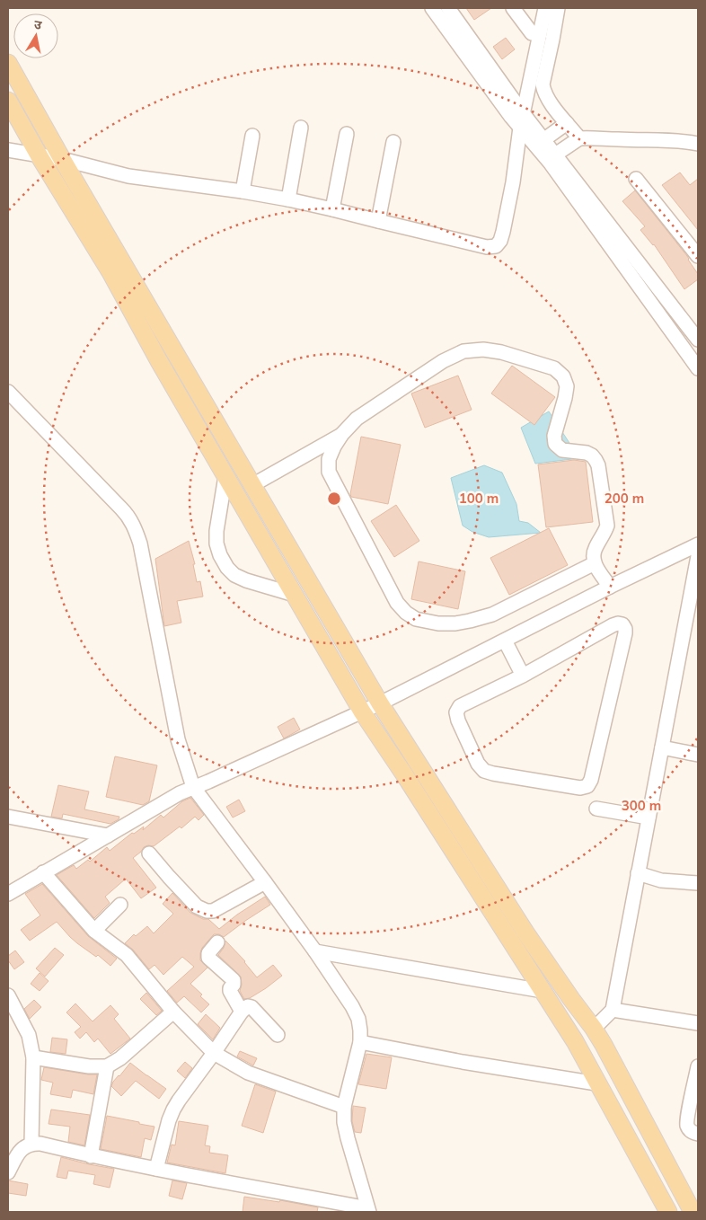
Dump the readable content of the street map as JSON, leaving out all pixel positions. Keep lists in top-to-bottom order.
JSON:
{
  "north": "top",
  "rings": ["100 m", "200 m", "300 m"]
}
